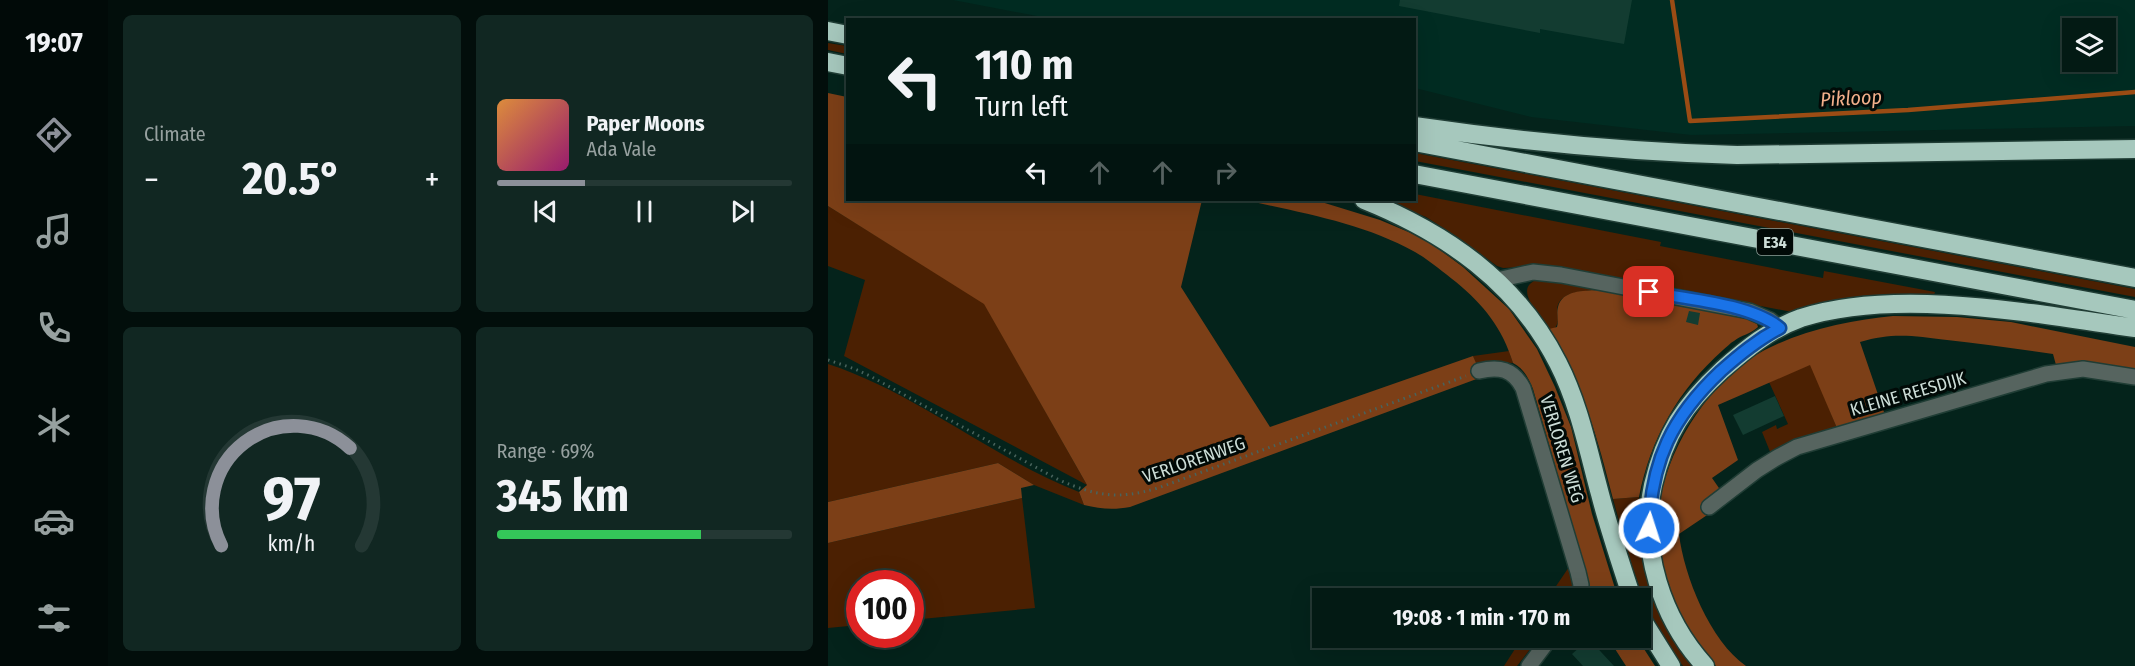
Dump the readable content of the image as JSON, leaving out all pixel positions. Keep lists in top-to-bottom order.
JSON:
{
  "streets": {
    "highway": ["E34"],
    "street": ["KLEINE REESDIJK", "VERLOREN WEG"],
    "path": ["VERLORENWEG"]
  },
  "crossings": [
    ["VERLOREN WEG", "VERLORENWEG"]
  ],
  "water": ["Pikloop"],
  "page": {
    "tabs": "19:07",
    "tile": [
      "Climate",
      ["Range · 69%", "345 km"]
    ],
    "turn": ["110 m", "Turn left"],
    "song": ["Paper Moons", "Ada Vale"],
    "heat": ["−", "20.5°", "+"],
    "limit": "100",
    "trip": "19:08 · 1 min · 170 m",
    "gauge": ["97", "km/h"]
  }
}
